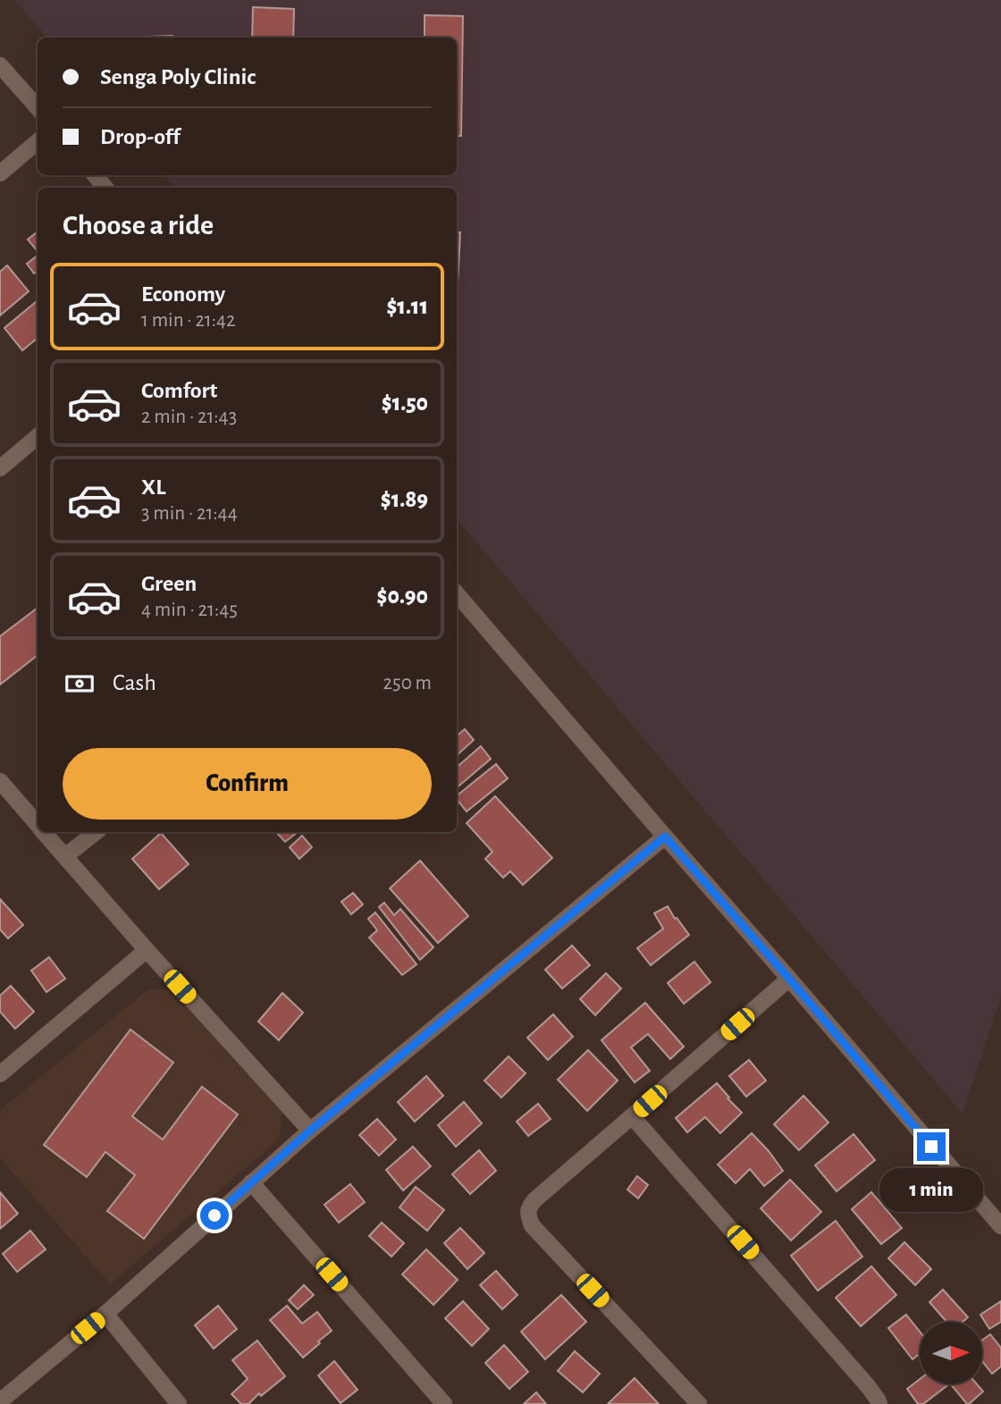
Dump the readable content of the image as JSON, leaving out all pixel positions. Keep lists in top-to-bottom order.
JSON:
{
  "north": "right",
  "page": {
    "banner": ["Senga Poly Clinic", "Drop-off"],
    "heading": "Choose a ride",
    "list": [
      {
        "name": "Economy",
        "note": "1 min · 21:42",
        "value": "$1.11"
      },
      {
        "name": "Comfort",
        "note": "2 min · 21:43",
        "value": "$1.50"
      },
      {
        "name": "XL",
        "note": "3 min · 21:44",
        "value": "$1.89"
      },
      {
        "name": "Green",
        "note": "4 min · 21:45",
        "value": "$0.90"
      }
    ],
    "pay": ["Cash", "250 m"],
    "buttons": "Confirm",
    "bubble": "1 min"
  }
}
